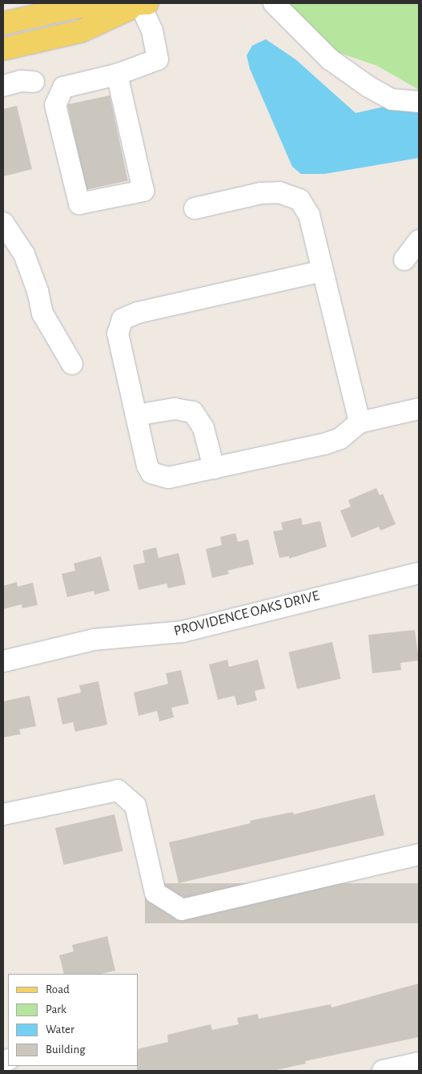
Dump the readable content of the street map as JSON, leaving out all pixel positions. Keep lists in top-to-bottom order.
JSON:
{
  "streets": {
    "street": ["PROVIDENCE OAKS DRIVE"]
  },
  "legend": [
    "Road",
    "Park",
    "Water",
    "Building"
  ]
}
